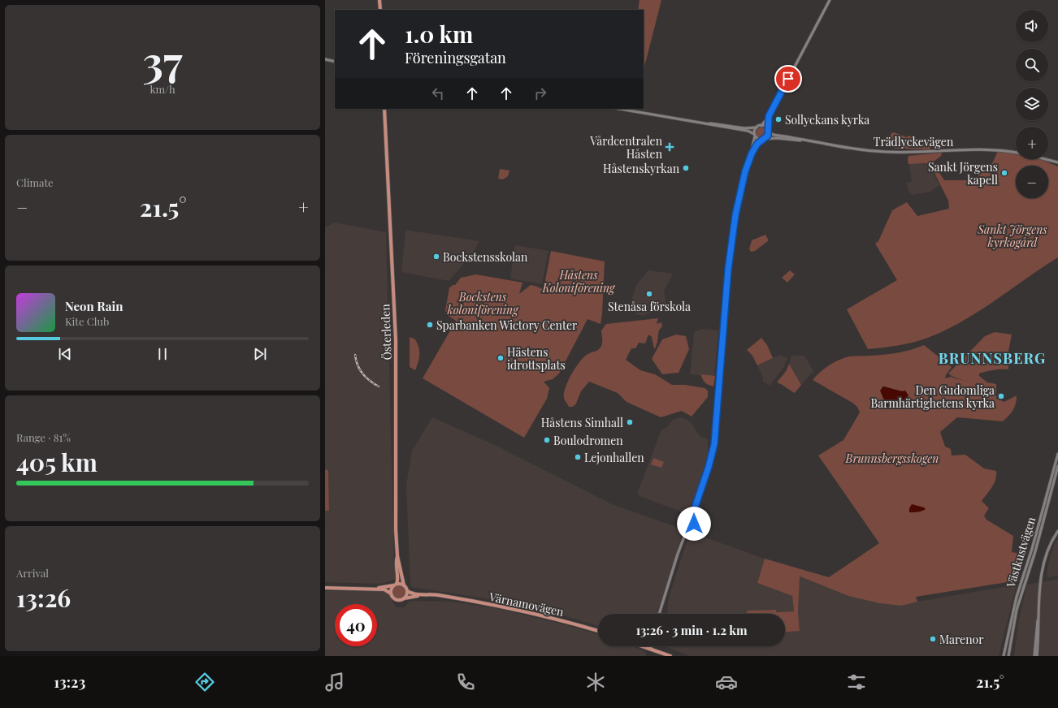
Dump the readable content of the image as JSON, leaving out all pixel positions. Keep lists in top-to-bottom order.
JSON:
{
  "streets": {
    "main road": ["Österleden", "Värnamovägen"],
    "street": ["Trädlyckevägen", "Västkustvägen"]
  },
  "crossings": [
    ["Österleden", "Värnamovägen"]
  ],
  "districts": ["BRUNNSBERG"],
  "parks": [
    "Sankt Jörgens kyrkogård",
    "Håstens Koloniförening",
    "Bockstens koloniförening",
    "Brunnsbergsskogen"
  ],
  "places": {
    "other": [
      "Sollyckans kyrka",
      "Håstenskyrkan",
      "Sankt Jörgens kapell",
      "Bockstensskolan",
      "Stenåsa förskola",
      "Sparbanken Wictory Center",
      "Hästens idrottsplats",
      "Den Gudomliga Barmhärtighetens kyrka",
      "Håstens Simhall",
      "Boulodromen",
      "Lejonhallen",
      "Marenor"
    ],
    "health": ["Vårdcentralen Håsten"]
  },
  "page": {
    "tile": [
      ["37", "km/h"],
      "Climate",
      ["Range · 81%", "405 km"],
      ["Arrival", "13:26"]
    ],
    "map_buttons": ["+", "−"],
    "turn": ["1.0 km", "Föreningsgatan"],
    "heat": ["−", "21.5°", "+"],
    "song": ["Neon Rain", "Kite Club"],
    "limit": "40",
    "trip": "13:26 · 3 min · 1.2 km",
    "tabs": ["13:23", "21.5°"]
  }
}
